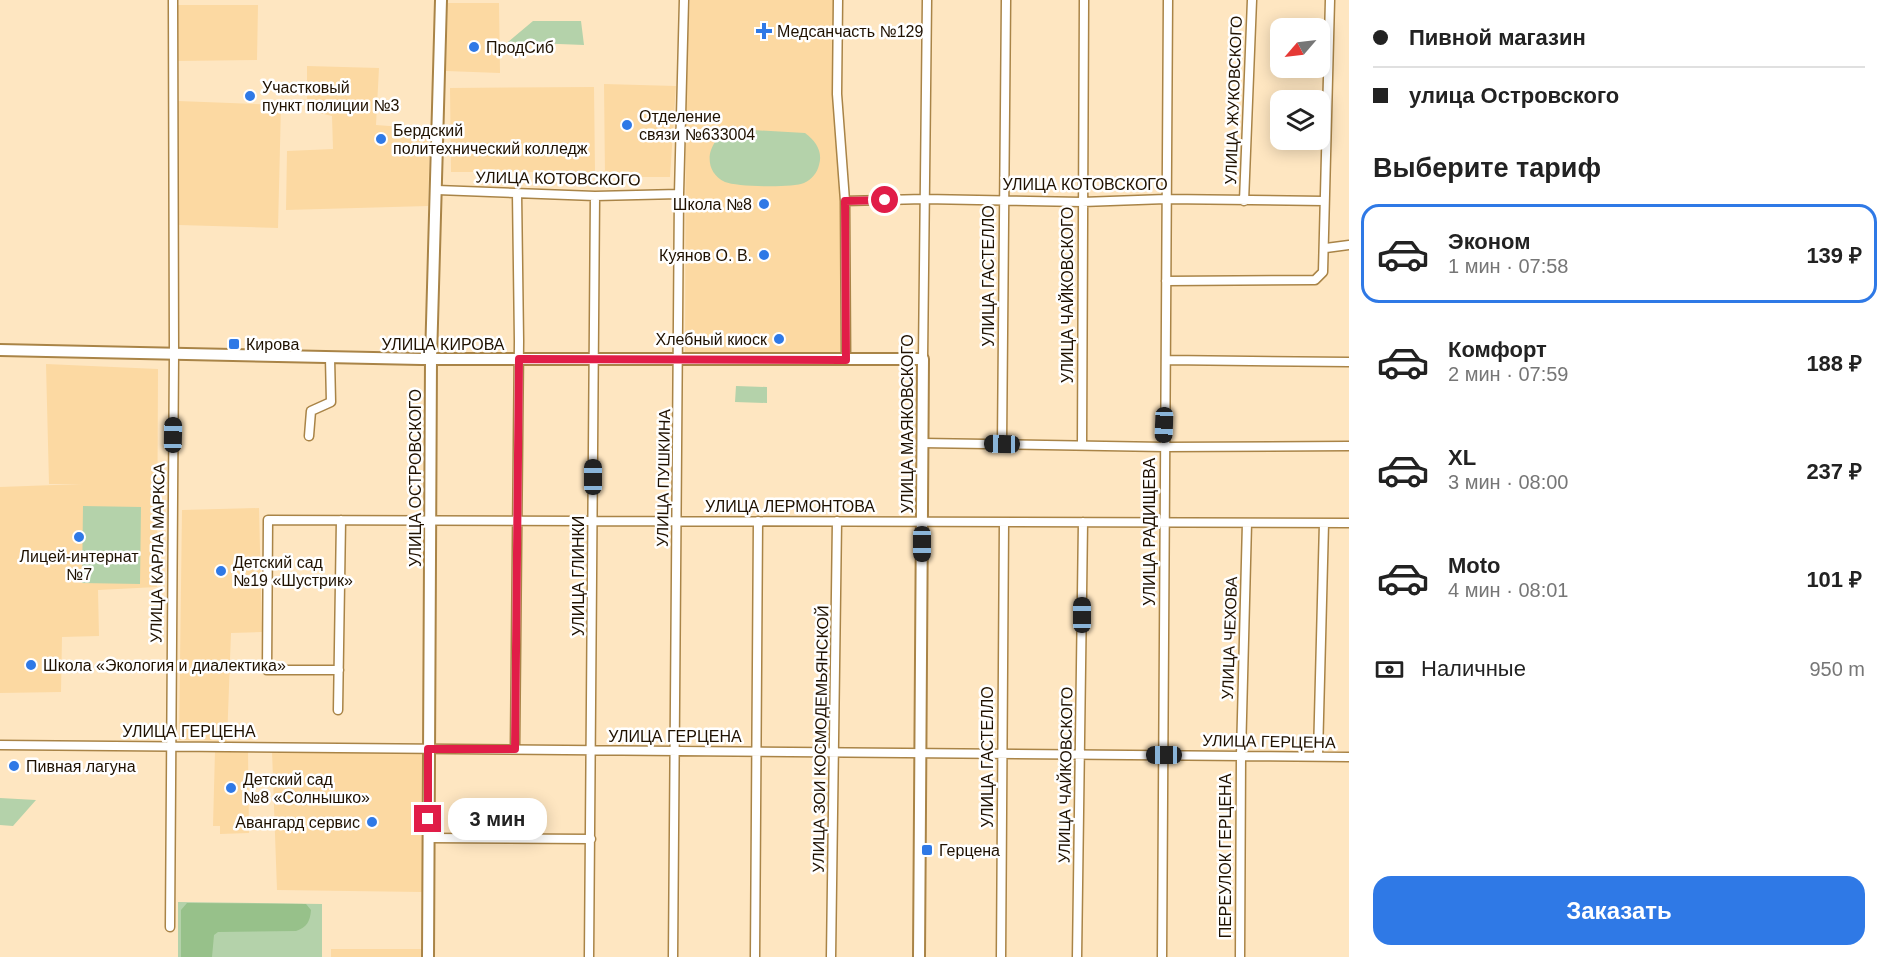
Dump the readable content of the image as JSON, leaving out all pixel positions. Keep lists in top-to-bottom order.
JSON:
{
  "streets": {
    "street": [
      "УЛИЦА ЖУКОВСКОГО",
      "УЛИЦА КОТОВСКОГО",
      "УЛИЦА ГАСТЕЛЛО",
      "УЛИЦА ЧАЙКОВСКОГО",
      "УЛИЦА КИРОВА",
      "УЛИЦА МАЯКОВСКОГО",
      "УЛИЦА ОСТРОВСКОГО",
      "УЛИЦА ПУШКИНА",
      "УЛИЦА ЛЕРМОНТОВА",
      "УЛИЦА РАДИЩЕВА",
      "УЛИЦА КАРЛА МАРКСА",
      "УЛИЦА ГЛИНКИ",
      "УЛИЦА ЧЕХОВА",
      "УЛИЦА ГЕРЦЕНА",
      "УЛИЦА ЗОИ КОСМОДЕМЬЯНСКОЙ",
      "ПЕРЕУЛОК ГЕРЦЕНА"
    ]
  },
  "crossings": [
    ["УЛИЦА ЖУКОВСКОГО", "УЛИЦА КОТОВСКОГО"],
    ["УЛИЦА КОТОВСКОГО", "УЛИЦА ГАСТЕЛЛО"],
    ["УЛИЦА КОТОВСКОГО", "УЛИЦА ЧАЙКОВСКОГО"],
    ["УЛИЦА КОТОВСКОГО", "УЛИЦА МАЯКОВСКОГО"],
    ["УЛИЦА КОТОВСКОГО", "УЛИЦА ОСТРОВСКОГО"],
    ["УЛИЦА КОТОВСКОГО", "УЛИЦА ПУШКИНА"],
    ["УЛИЦА КОТОВСКОГО", "УЛИЦА РАДИЩЕВА"],
    ["УЛИЦА КОТОВСКОГО", "УЛИЦА ГЛИНКИ"],
    ["УЛИЦА ГАСТЕЛЛО", "УЛИЦА ЛЕРМОНТОВА"],
    ["УЛИЦА ГАСТЕЛЛО", "УЛИЦА ГЕРЦЕНА"],
    ["УЛИЦА ЧАЙКОВСКОГО", "УЛИЦА ЛЕРМОНТОВА"],
    ["УЛИЦА ЧАЙКОВСКОГО", "УЛИЦА ГЕРЦЕНА"],
    ["УЛИЦА КИРОВА", "УЛИЦА МАЯКОВСКОГО"],
    ["УЛИЦА КИРОВА", "УЛИЦА ОСТРОВСКОГО"],
    ["УЛИЦА КИРОВА", "УЛИЦА ПУШКИНА"],
    ["УЛИЦА КИРОВА", "УЛИЦА КАРЛА МАРКСА"],
    ["УЛИЦА КИРОВА", "УЛИЦА ГЛИНКИ"],
    ["УЛИЦА МАЯКОВСКОГО", "УЛИЦА ЛЕРМОНТОВА"],
    ["УЛИЦА МАЯКОВСКОГО", "УЛИЦА ГЕРЦЕНА"],
    ["УЛИЦА ОСТРОВСКОГО", "УЛИЦА ЛЕРМОНТОВА"],
    ["УЛИЦА ОСТРОВСКОГО", "УЛИЦА ГЕРЦЕНА"],
    ["УЛИЦА ПУШКИНА", "УЛИЦА ЛЕРМОНТОВА"],
    ["УЛИЦА ПУШКИНА", "УЛИЦА ГЕРЦЕНА"],
    ["УЛИЦА ЛЕРМОНТОВА", "УЛИЦА РАДИЩЕВА"],
    ["УЛИЦА ЛЕРМОНТОВА", "УЛИЦА ГЛИНКИ"],
    ["УЛИЦА ЛЕРМОНТОВА", "УЛИЦА ЧЕХОВА"],
    ["УЛИЦА ЛЕРМОНТОВА", "УЛИЦА ЗОИ КОСМОДЕМЬЯНСКОЙ"],
    ["УЛИЦА РАДИЩЕВА", "УЛИЦА ГЕРЦЕНА"],
    ["УЛИЦА КАРЛА МАРКСА", "УЛИЦА ГЕРЦЕНА"],
    ["УЛИЦА ГЛИНКИ", "УЛИЦА ГЕРЦЕНА"],
    ["УЛИЦА ЧЕХОВА", "УЛИЦА ГЕРЦЕНА"],
    ["УЛИЦА ЧЕХОВА", "ПЕРЕУЛОК ГЕРЦЕНА"],
    ["УЛИЦА ГЕРЦЕНА", "УЛИЦА ЗОИ КОСМОДЕМЬЯНСКОЙ"],
    ["УЛИЦА ГЕРЦЕНА", "ПЕРЕУЛОК ГЕРЦЕНА"]
  ],
  "places": {
    "health": ["Медсанчасть №129"],
    "other": [
      "ПродСиб",
      "Участковый пункт полиции №3",
      "Отделение связи №633004",
      "Бердский политехнический колледж",
      "Школа №8",
      "Куянов О. В.",
      "Хлебный киоск",
      "Лицей-интернат №7",
      "Детский сад №19 «Шустрик»",
      "Школа «Экология и диалектика»",
      "Пивная лагуна",
      "Детский сад №8 «Солнышко»",
      "Авангард сервис"
    ],
    "transit": ["Кирова", "Герцена"]
  },
  "north": "bottom left",
  "page": {
    "banner": ["Пивной магазин", "улица Островского"],
    "heading": "Выберите тариф",
    "list": [
      {
        "name": "Эконом",
        "note": "1 мин · 07:58",
        "value": "139 ₽"
      },
      {
        "name": "Комфорт",
        "note": "2 мин · 07:59",
        "value": "188 ₽"
      },
      {
        "name": "XL",
        "note": "3 мин · 08:00",
        "value": "237 ₽"
      },
      {
        "name": "Moto",
        "note": "4 мин · 08:01",
        "value": "101 ₽"
      }
    ],
    "pay": ["Наличные", "950 m"],
    "bubble": "3 мин",
    "buttons": "Заказать"
  }
}
